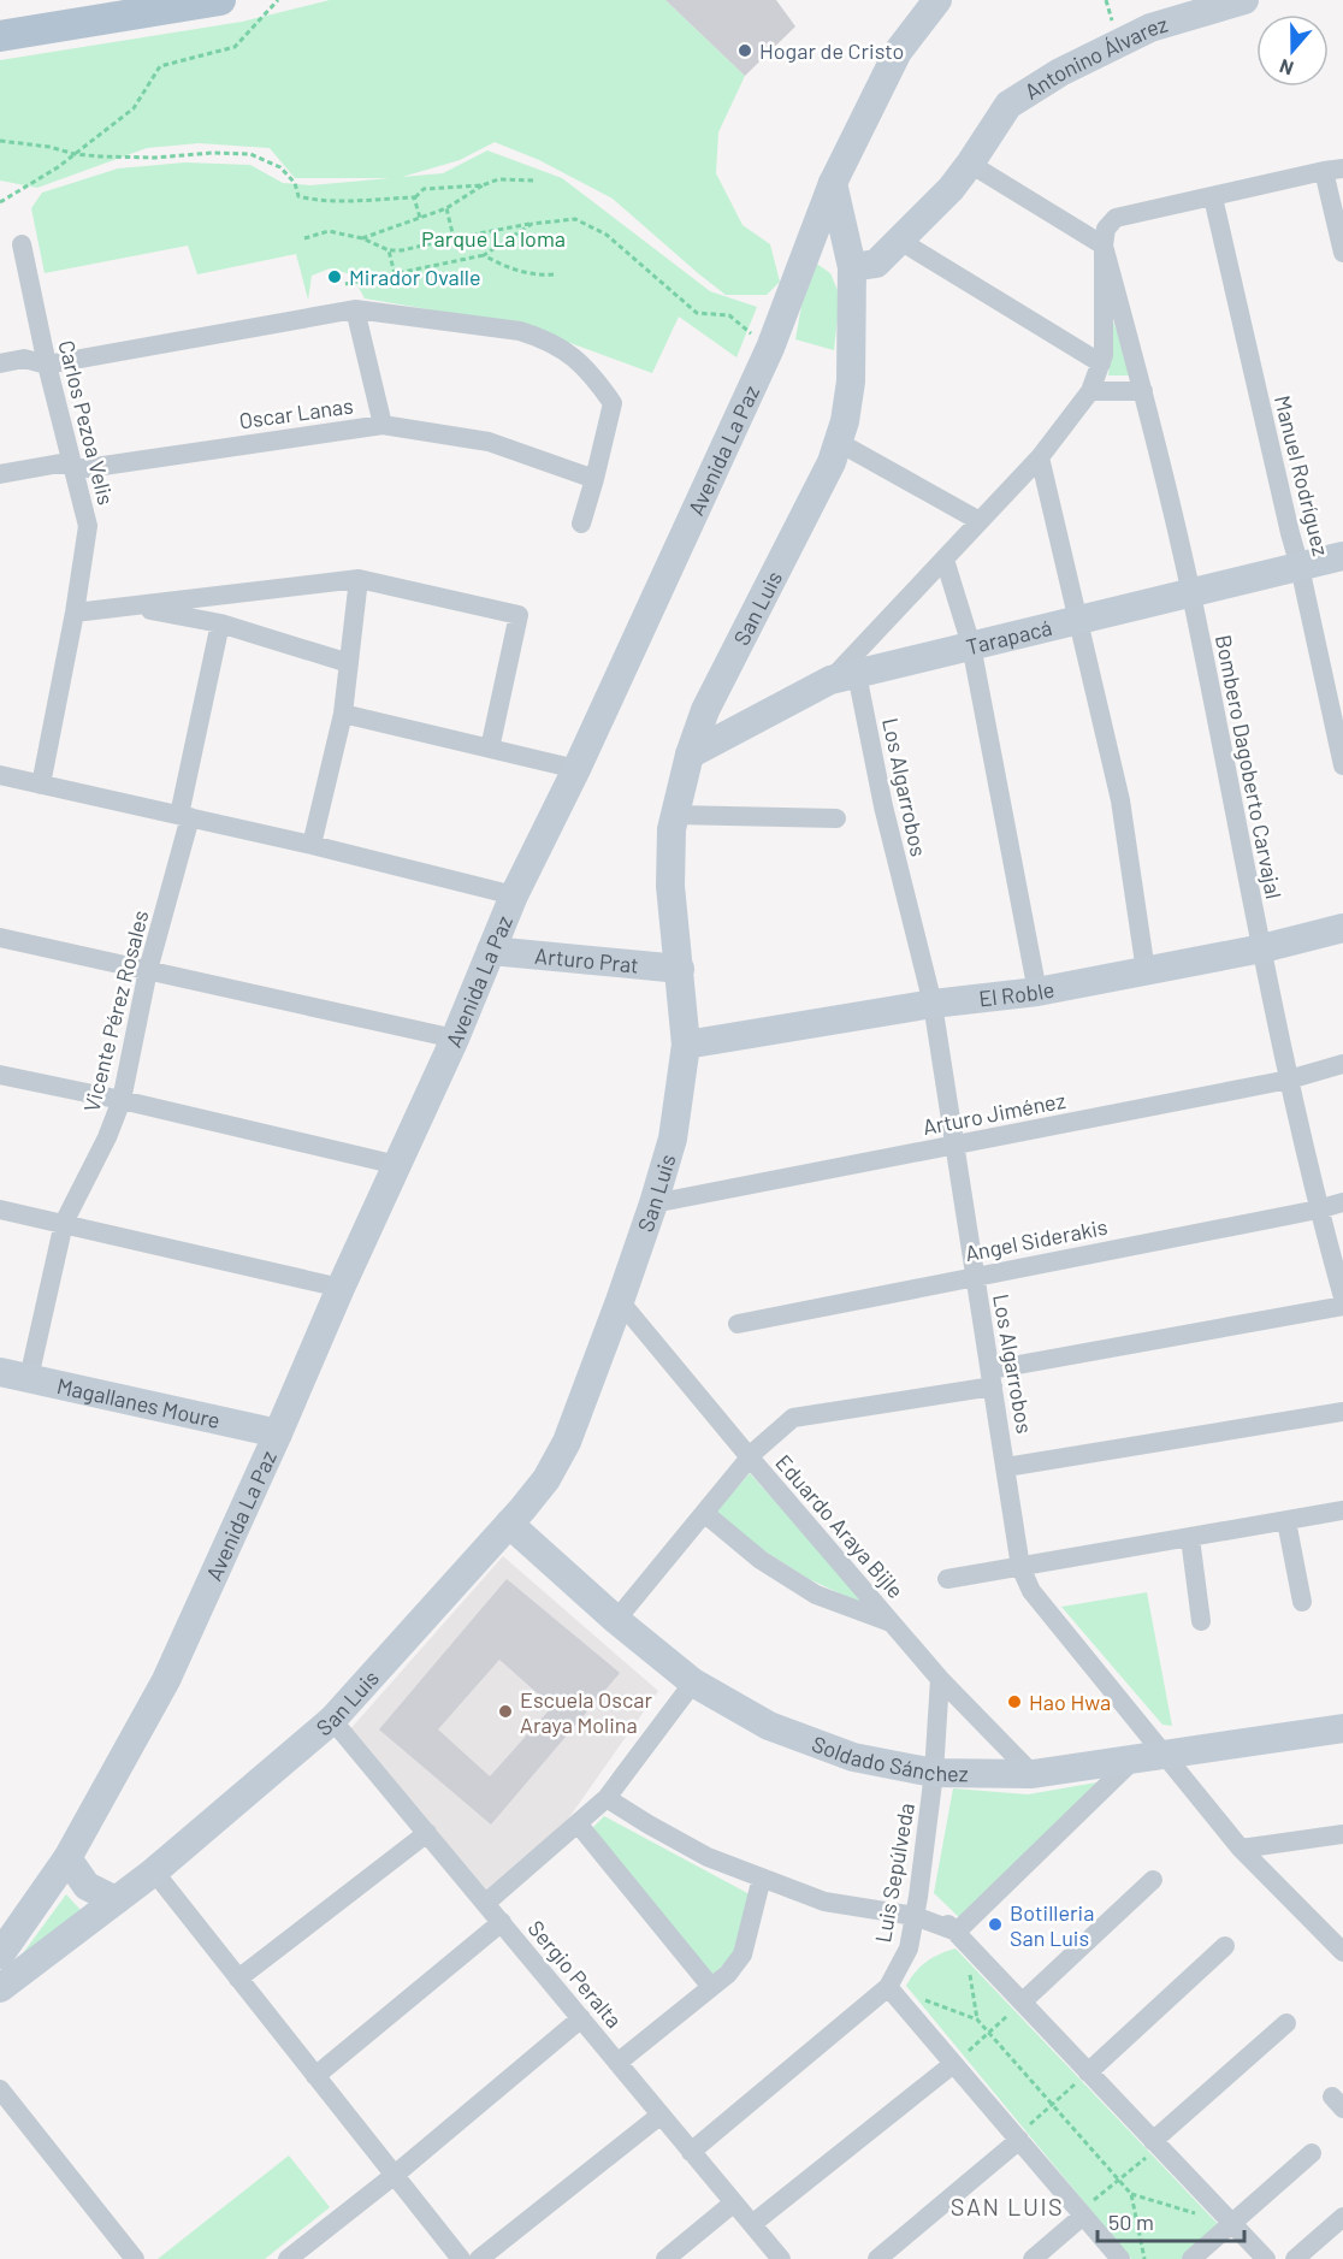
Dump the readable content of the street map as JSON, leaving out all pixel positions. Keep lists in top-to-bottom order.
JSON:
{
  "streets": {
    "street": [
      "Antonino Álvarez",
      "Oscar Lanas",
      "Carlos Pezoa Velis",
      "Avenida La Paz",
      "Manuel Rodríguez",
      "San Luis",
      "Tarapacá",
      "Bombero Dagoberto Carvajal",
      "Los Algarrobos",
      "Arturo Prat",
      "El Roble",
      "Vicente Pérez Rosales",
      "Arturo Jiménez",
      "Angel Siderakis",
      "Magallanes Moure",
      "Eduardo Araya Bijle",
      "Soldado Sánchez",
      "Luis Sepúlveda",
      "Sergio Peralta"
    ]
  },
  "crossings": [
    ["Antonino Álvarez", "San Luis"],
    ["Oscar Lanas", "Carlos Pezoa Velis"],
    ["Avenida La Paz", "San Luis"],
    ["Avenida La Paz", "Arturo Prat"],
    ["Avenida La Paz", "Magallanes Moure"],
    ["Manuel Rodríguez", "Tarapacá"],
    ["San Luis", "Tarapacá"],
    ["San Luis", "Arturo Prat"],
    ["San Luis", "El Roble"],
    ["San Luis", "Arturo Jiménez"],
    ["San Luis", "Eduardo Araya Bijle"],
    ["San Luis", "Soldado Sánchez"],
    ["San Luis", "Sergio Peralta"],
    ["Tarapacá", "Bombero Dagoberto Carvajal"],
    ["Tarapacá", "Los Algarrobos"],
    ["Bombero Dagoberto Carvajal", "El Roble"],
    ["Bombero Dagoberto Carvajal", "Arturo Jiménez"],
    ["Bombero Dagoberto Carvajal", "Angel Siderakis"],
    ["Los Algarrobos", "El Roble"],
    ["Los Algarrobos", "Arturo Jiménez"],
    ["Los Algarrobos", "Angel Siderakis"],
    ["Los Algarrobos", "Soldado Sánchez"],
    ["Vicente Pérez Rosales", "Magallanes Moure"],
    ["Eduardo Araya Bijle", "Soldado Sánchez"],
    ["Eduardo Araya Bijle", "Luis Sepúlveda"],
    ["Soldado Sánchez", "Luis Sepúlveda"],
    ["Luis Sepúlveda", "Sergio Peralta"]
  ],
  "districts": ["SAN LUIS"],
  "parks": ["Parque La loma"],
  "places": [
    "Hogar de Cristo",
    "Mirador Ovalle",
    "Hao Hwa",
    "Escuela Oscar Araya Molina",
    "Botilleria San Luis"
  ],
  "scale_bar": "50 m",
  "north": "bottom"
}
